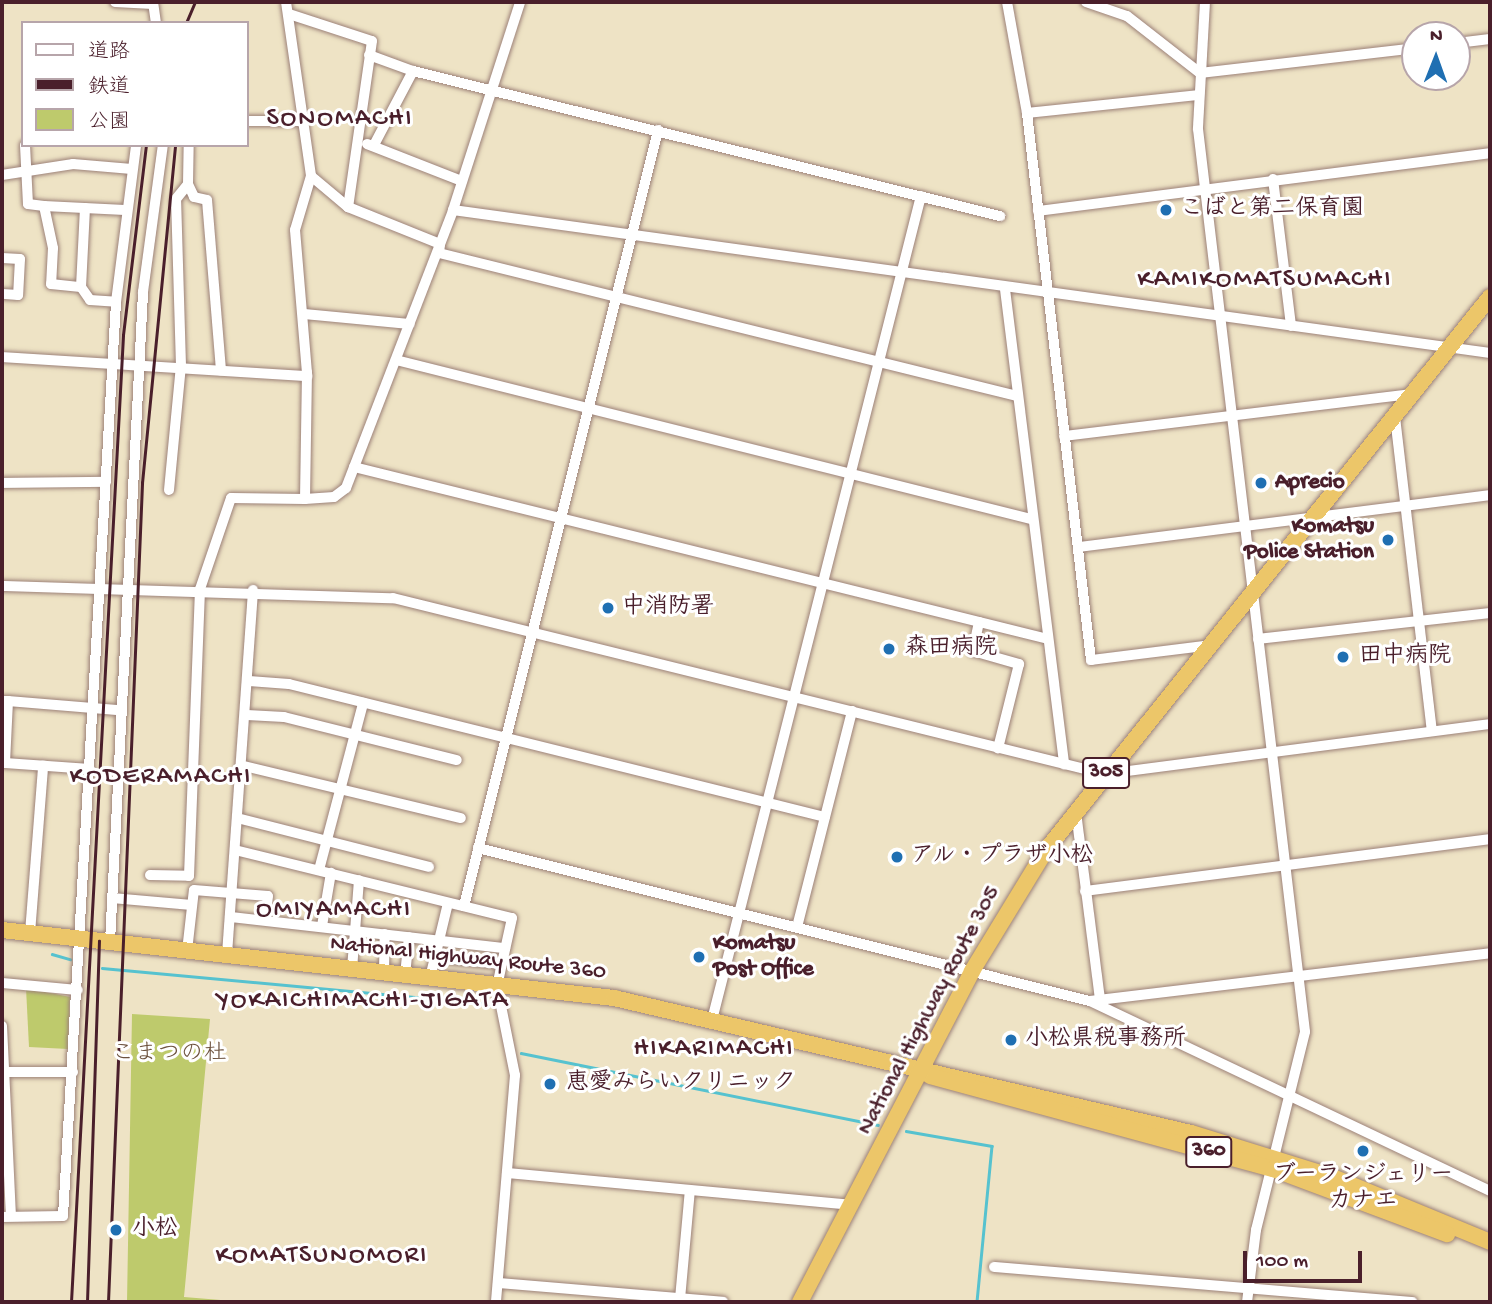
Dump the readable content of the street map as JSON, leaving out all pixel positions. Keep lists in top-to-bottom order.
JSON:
{
  "streets": {
    "highway": [
      "305",
      "National Highway Route 360",
      "National Highway Route 305",
      "360"
    ]
  },
  "crossings": [
    ["National Highway Route 360", "National Highway Route 305"]
  ],
  "districts": [
    "SONOMACHI",
    "KAMIKOMATSUMACHI",
    "KODERAMACHI",
    "OMIYAMACHI",
    "YOKAICHIMACHI-JIGATA",
    "HIKARIMACHI",
    "KOMATSUNOMORI"
  ],
  "parks": ["こまつの杜"],
  "places": [
    "こばと第二保育園",
    "Aprecio",
    "Komatsu Police Station",
    "中消防署",
    "森田病院",
    "田中病院",
    "アル・プラザ小松",
    "Komatsu Post Office",
    "小松県税事務所",
    "恵愛みらいクリニック",
    "ブーランジェリー カナエ",
    "小松"
  ],
  "legend": ["道路", "鉄道", "公園"],
  "scale_bar": "100 m",
  "north": "top"
}
